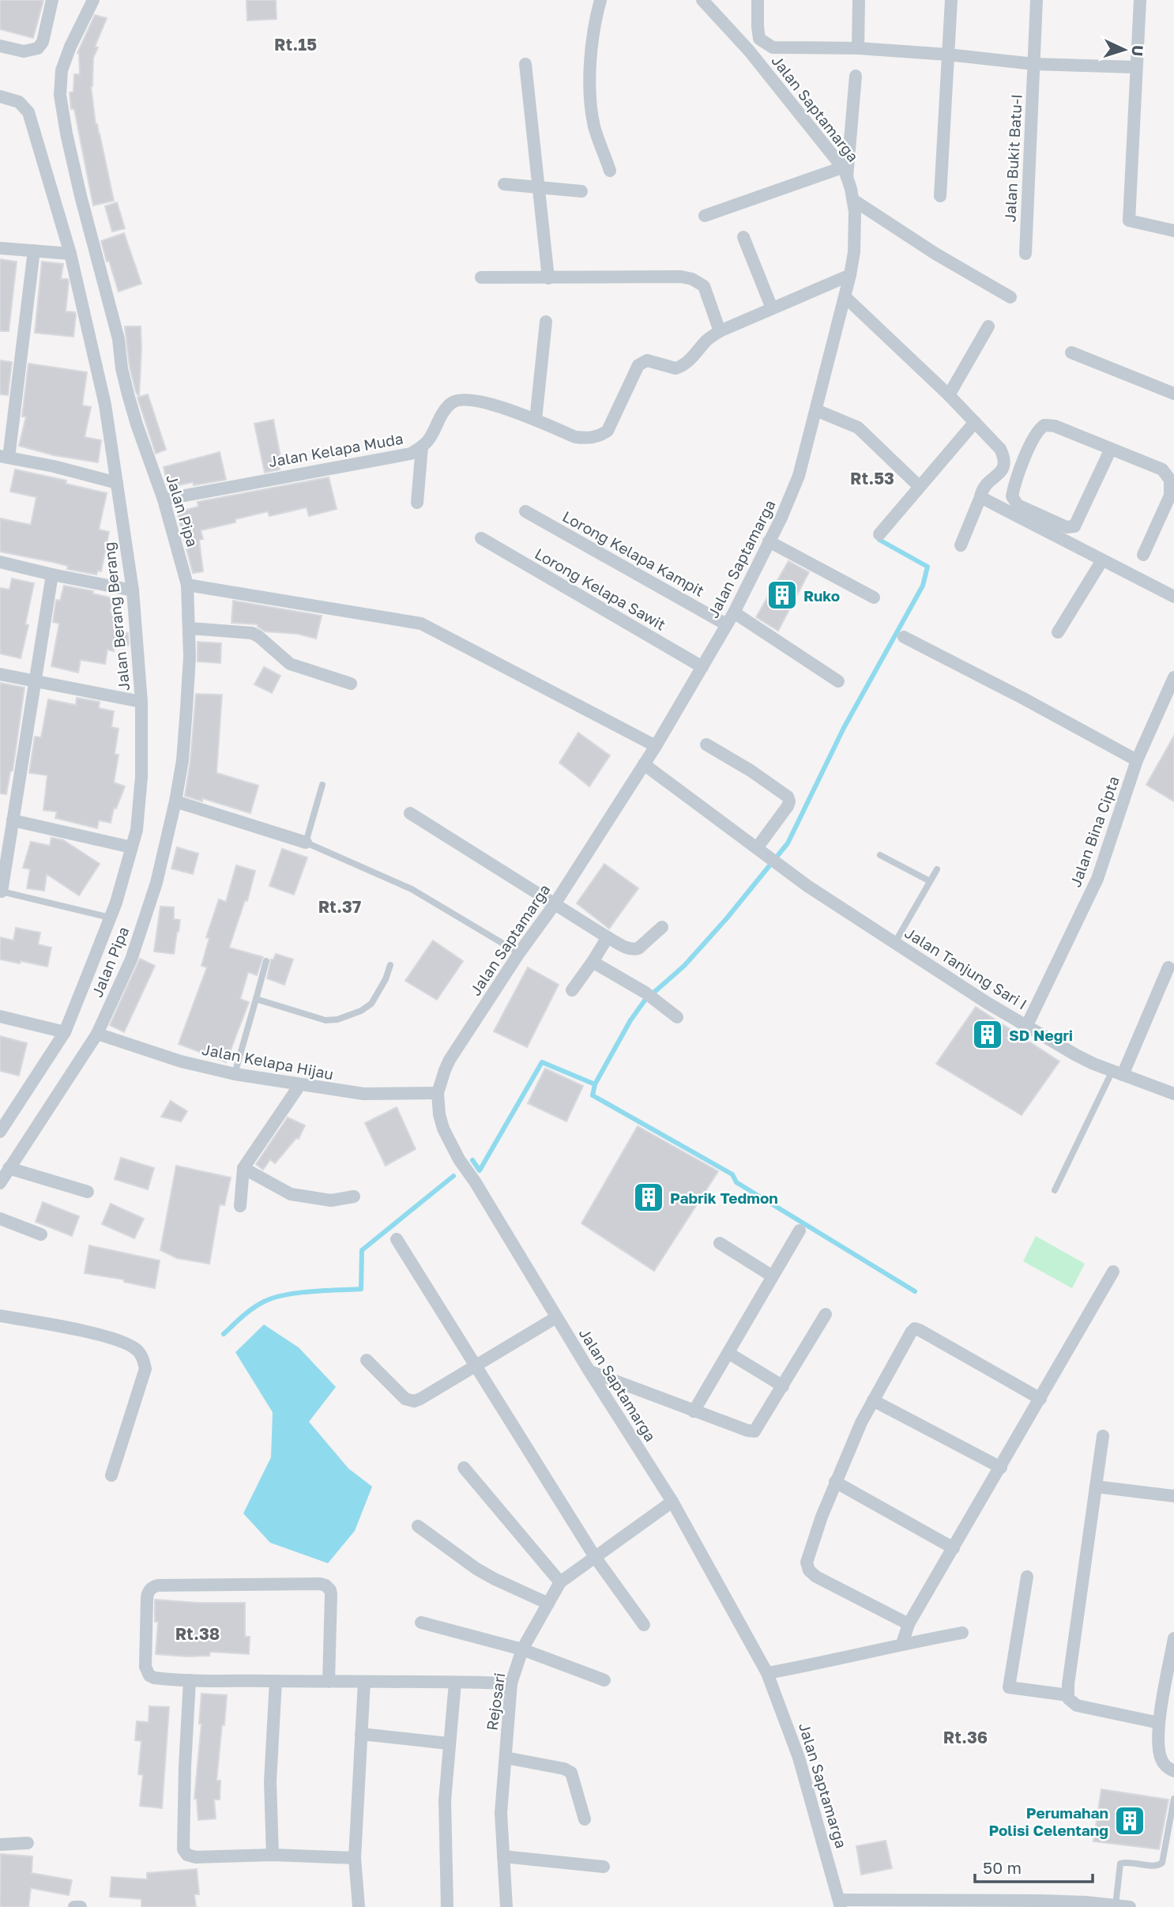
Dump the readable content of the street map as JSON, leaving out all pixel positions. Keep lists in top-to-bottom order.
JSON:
{
  "streets": {
    "street": [
      "Jalan Saptamarga",
      "Jalan Bukit Batu-I",
      "Jalan Kelapa Muda",
      "Jalan Pipa",
      "Lorong Kelapa Kampit",
      "Lorong Kelapa Sawit",
      "Jalan Berang Berang",
      "Jalan Bina Cipta",
      "Jalan Tanjung Sari I",
      "Jalan Kelapa Hijau",
      "Rejosari"
    ]
  },
  "crossings": [
    ["Jalan Saptamarga", "Lorong Kelapa Kampit"],
    ["Jalan Saptamarga", "Lorong Kelapa Sawit"],
    ["Jalan Saptamarga", "Jalan Kelapa Hijau"],
    ["Jalan Saptamarga", "Rejosari"],
    ["Jalan Kelapa Muda", "Jalan Pipa"],
    ["Jalan Pipa", "Jalan Kelapa Hijau"],
    ["Jalan Bina Cipta", "Jalan Tanjung Sari I"]
  ],
  "districts": [
    "Rt.15",
    "Rt.53",
    "Rt.37",
    "Rt.38",
    "Rt.36"
  ],
  "places": {
    "building": [
      "Ruko",
      "SD Negri",
      "Pabrik Tedmon",
      "Perumahan Polisi Celentang"
    ]
  },
  "scale_bar": "50 m",
  "north": "right"
}
